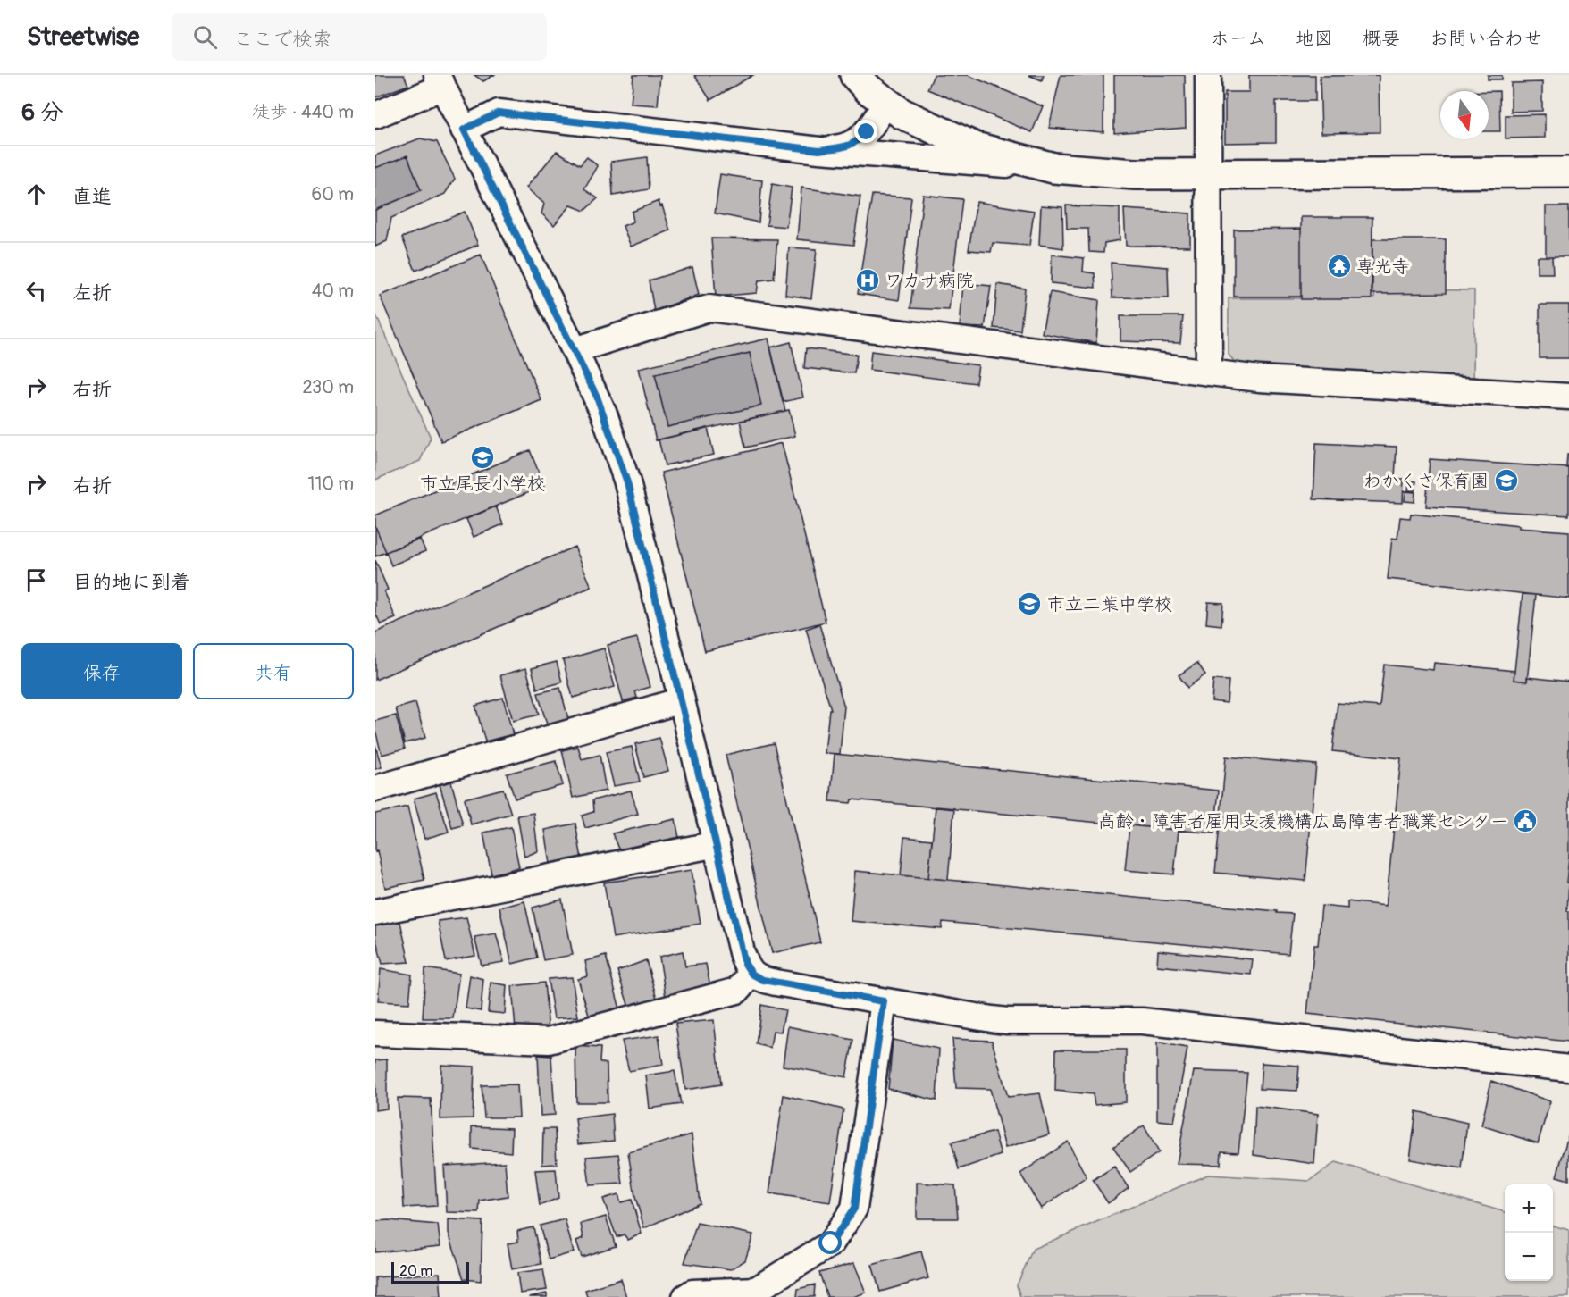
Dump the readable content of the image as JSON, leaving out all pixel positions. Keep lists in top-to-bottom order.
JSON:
{
  "places": {
    "temple": ["専光寺"],
    "hospital": ["ワカサ病院"],
    "school or university": ["市立尾長小学校", "わかくさ保育園", "市立二葉中学校"],
    "public building": ["高齢・障害者雇用支援機構広島障害者職業センター"]
  },
  "scale_bar": "20 m",
  "north": "bottom",
  "page": {
    "header": "Streetwise",
    "search": "ここで検索",
    "nav": [
      "ホーム",
      "地図",
      "概要",
      "お問い合わせ"
    ],
    "heading": ["6 分", "徒歩 · 440 m"],
    "list": [
      ["直進", "60 m"],
      ["左折", "40 m"],
      ["右折", "230 m"],
      ["右折", "110 m"],
      "目的地に到着"
    ],
    "buttons": ["保存", "共有"],
    "map_buttons": ["+", "−"],
    "scale": "20 m"
  }
}
